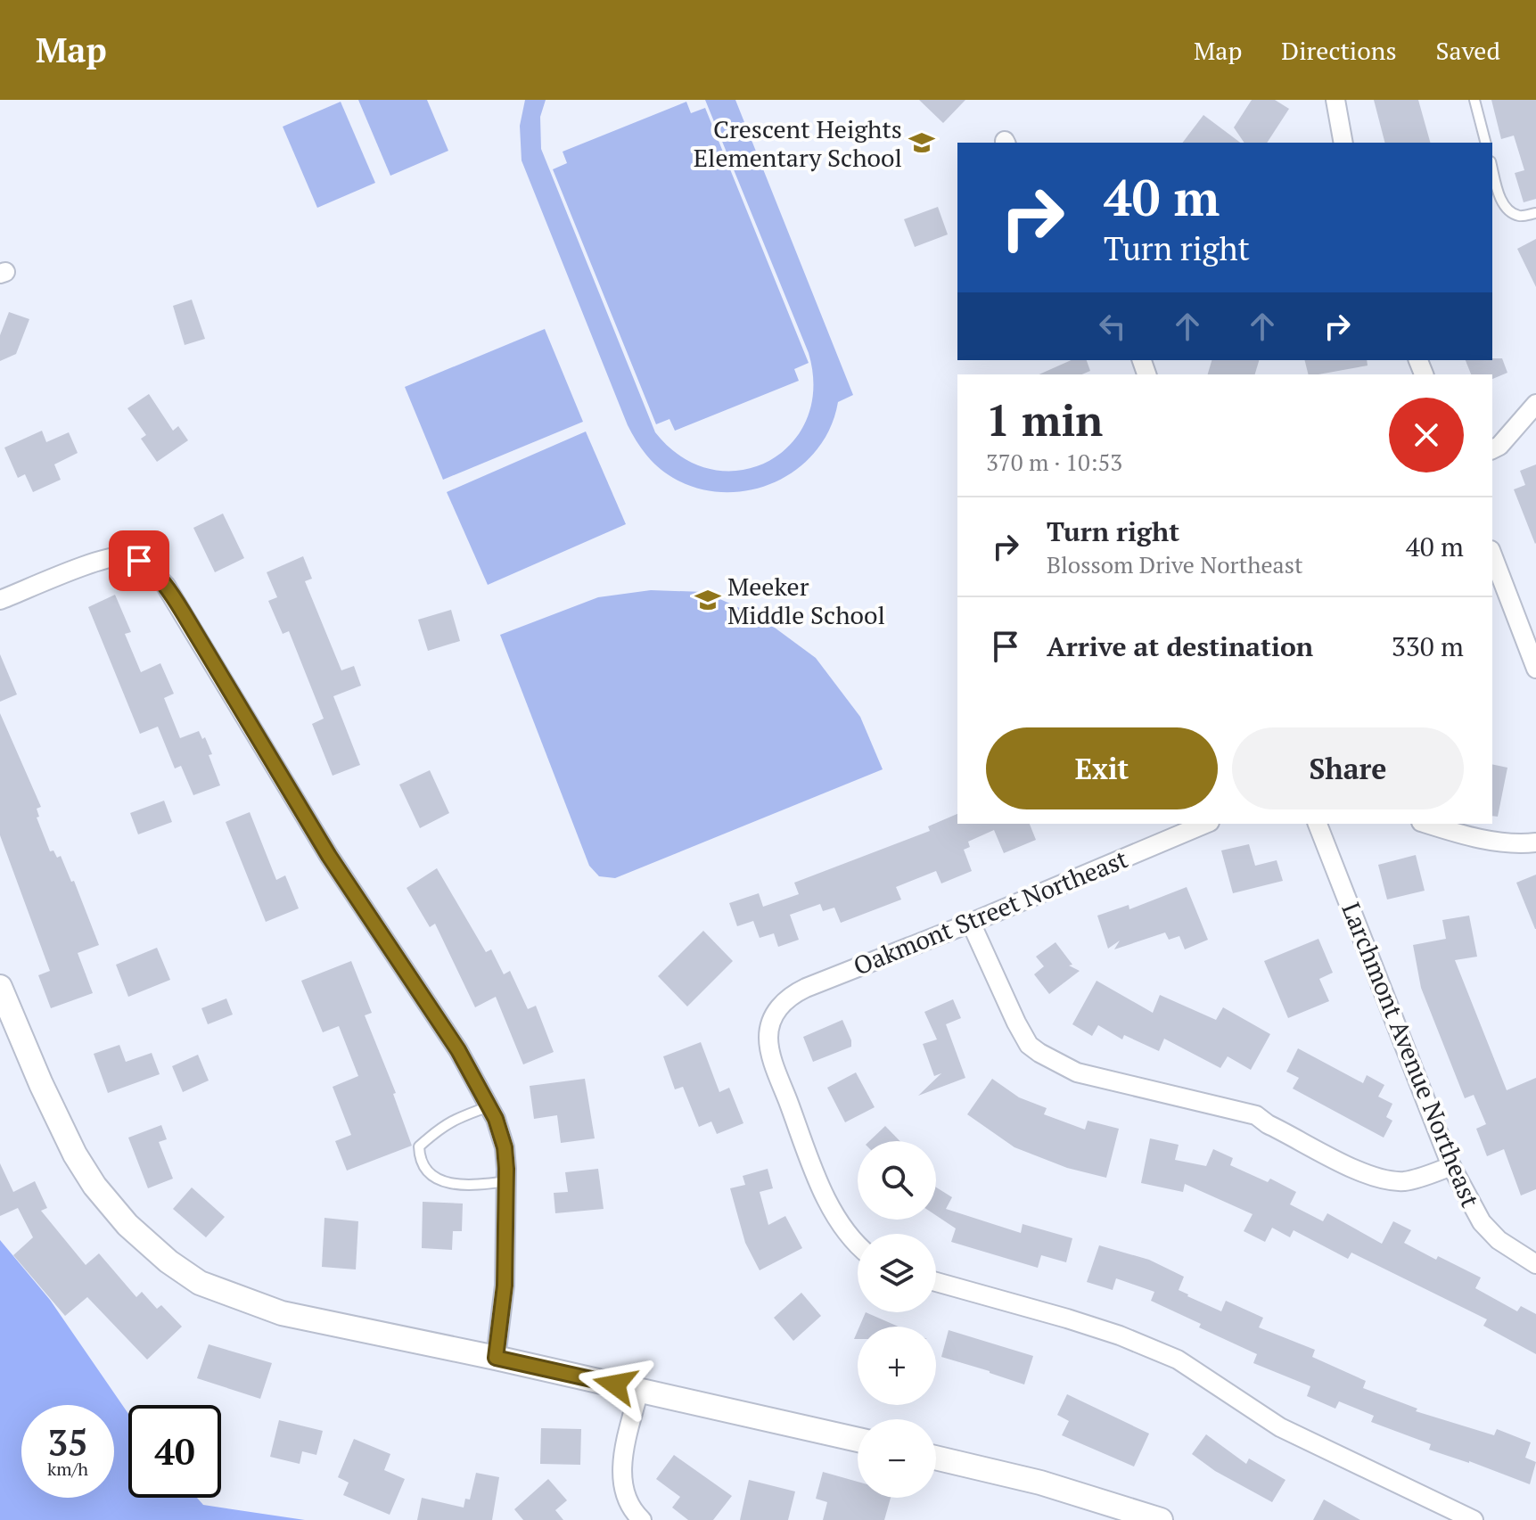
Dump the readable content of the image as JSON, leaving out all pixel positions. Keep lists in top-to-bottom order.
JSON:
{
  "streets": {
    "street": ["Oakmont Street Northeast", "Larchmont Avenue Northeast"]
  },
  "places": {
    "school or university": ["Crescent Heights Elementary School", "Meeker Middle School"]
  },
  "page": {
    "header": "Map",
    "nav": ["Map", "Directions", "Saved"],
    "turn": ["40 m", "Turn right"],
    "heading": ["1 min", "370 m · 10:53"],
    "list": [
      {
        "name": "Turn right",
        "note": "Blossom Drive Northeast",
        "value": "40 m"
      },
      {
        "name": "Arrive at destination",
        "value": "330 m"
      }
    ],
    "buttons": ["Exit", "Share"],
    "map_buttons": ["+", "−"],
    "speed": "35 km/h",
    "limit": "40"
  }
}
